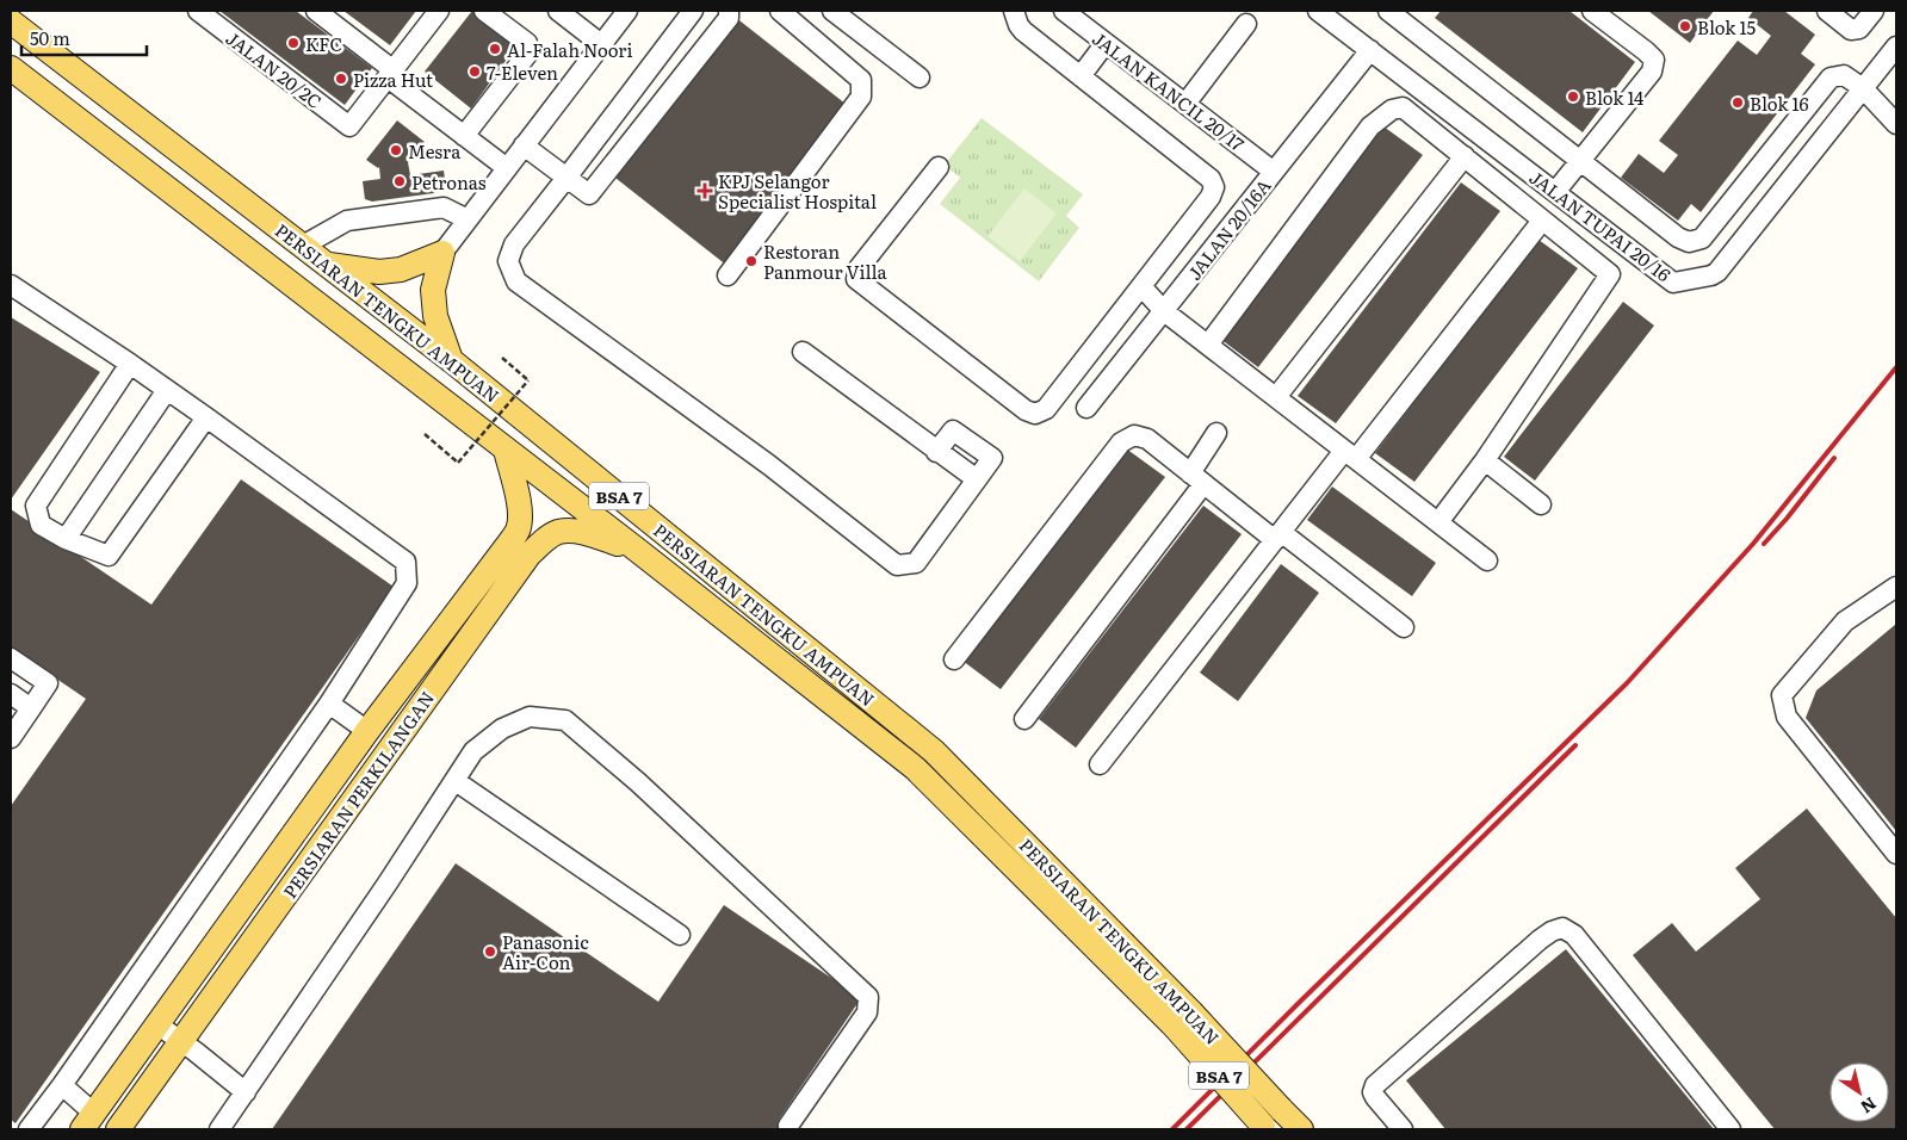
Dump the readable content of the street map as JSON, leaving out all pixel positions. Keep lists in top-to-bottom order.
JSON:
{
  "streets": {
    "main road": ["PERSIARAN TENGKU AMPUAN", "BSA 7", "PERSIARAN PERKILANGAN"],
    "street": [
      "JALAN 20/2C",
      "JALAN KANCIL 20/17",
      "JALAN TUPAI 20/16",
      "JALAN 20/16A"
    ]
  },
  "crossings": [
    ["JALAN KANCIL 20/17", "JALAN 20/16A"],
    ["JALAN TUPAI 20/16", "JALAN 20/16A"],
    ["PERSIARAN TENGKU AMPUAN", "PERSIARAN PERKILANGAN"]
  ],
  "places": {
    "other": [
      "Blok 15",
      "KFC",
      "Al-Falah Noori",
      "7-Eleven",
      "Pizza Hut",
      "Blok 14",
      "Blok 16",
      "Mesra",
      "Petronas",
      "Restoran Panmour Villa",
      "Panasonic Air-Con"
    ],
    "health": ["KPJ Selangor Specialist Hospital"]
  },
  "scale_bar": "50 m",
  "north": "bottom right"
}
